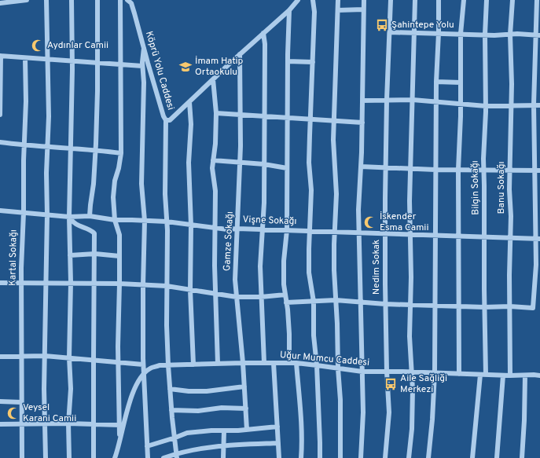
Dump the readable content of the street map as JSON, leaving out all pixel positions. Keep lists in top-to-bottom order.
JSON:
{
  "streets": {
    "street": [
      "Köprü Yolu Caddesi",
      "Bilgin Sokağı",
      "Banu Sokağı",
      "Vişne Sokağı",
      "Gamze Sokağı",
      "Kartal Sokağı",
      "Nedim Sokak",
      "Uğur Mumcu Caddesi"
    ]
  },
  "crossings": [
    ["Köprü Yolu Caddesi", "Gamze Sokağı"],
    ["Bilgin Sokağı", "Vişne Sokağı"],
    ["Bilgin Sokağı", "Uğur Mumcu Caddesi"],
    ["Banu Sokağı", "Vişne Sokağı"],
    ["Banu Sokağı", "Uğur Mumcu Caddesi"],
    ["Vişne Sokağı", "Gamze Sokağı"],
    ["Vişne Sokağı", "Kartal Sokağı"],
    ["Vişne Sokağı", "Nedim Sokak"],
    ["Gamze Sokağı", "Uğur Mumcu Caddesi"],
    ["Nedim Sokak", "Uğur Mumcu Caddesi"]
  ],
  "places": {
    "bus stop": ["Şahintepe Yolu", "Aile Sağliği Merkezi"],
    "mosque": ["Aydınlar Camii", "İskender Esma Camii", "Veysel Karani Camii"],
    "school or university": ["İmam Hatip Ortaokulu"]
  }
}
